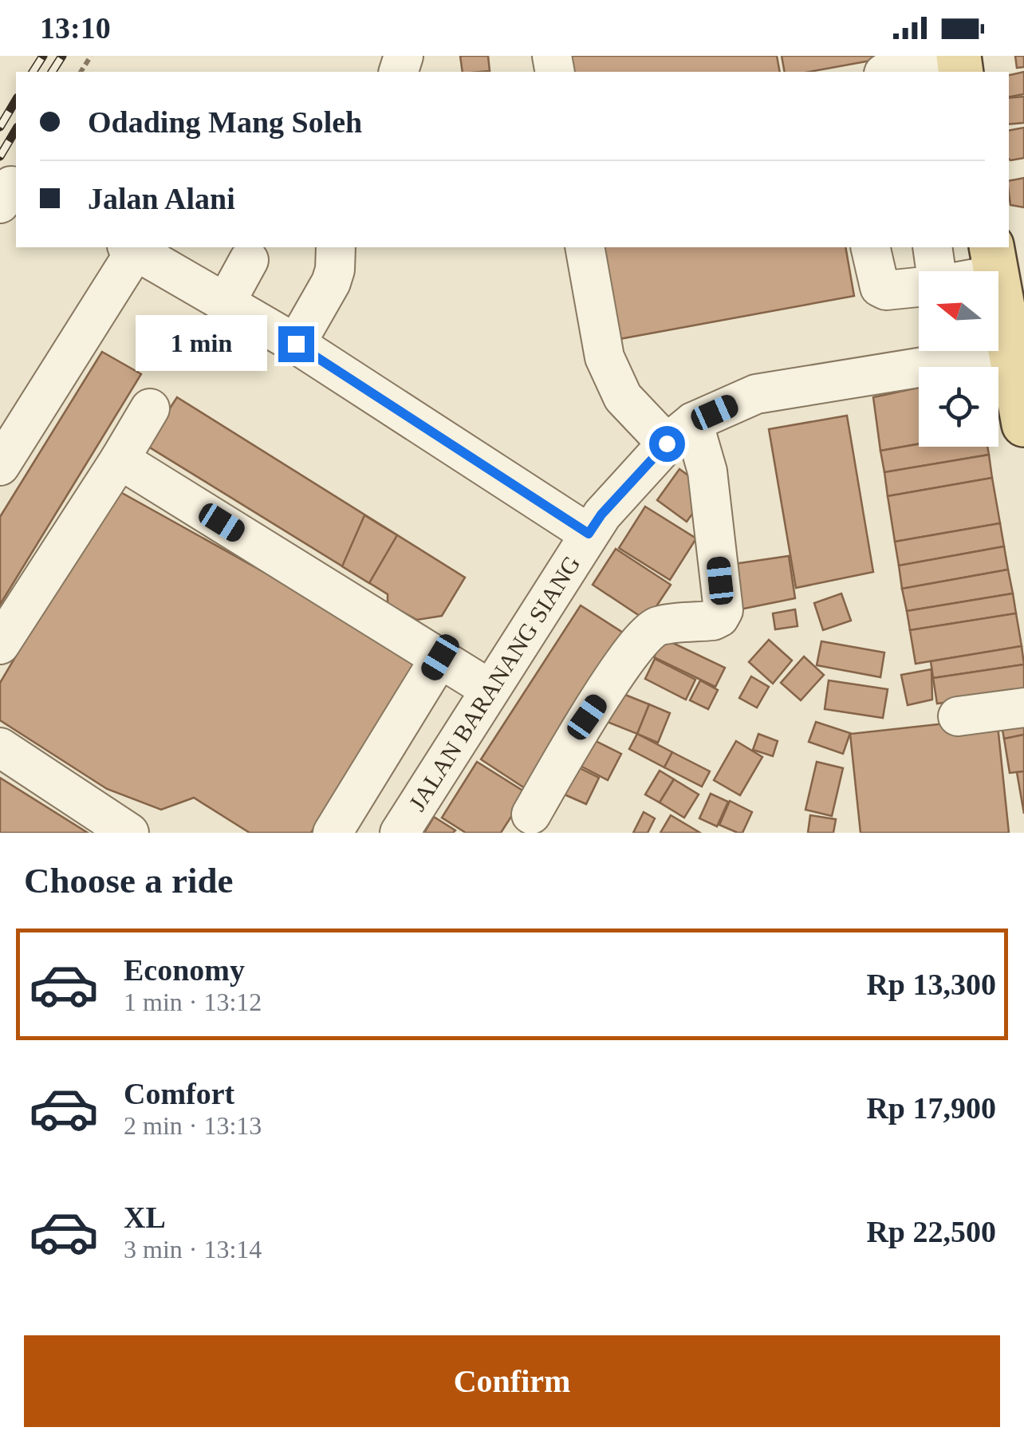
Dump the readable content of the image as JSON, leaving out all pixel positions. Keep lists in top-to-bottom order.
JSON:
{
  "streets": {
    "street": ["JALAN BARANANG SIANG"]
  },
  "north": "left",
  "page": {
    "status": "13:10",
    "banner": ["Odading Mang Soleh", "Jalan Alani"],
    "bubble": "1 min",
    "heading": "Choose a ride",
    "list": [
      {
        "name": "Economy",
        "note": "1 min · 13:12",
        "value": "Rp 13,300"
      },
      {
        "name": "Comfort",
        "note": "2 min · 13:13",
        "value": "Rp 17,900"
      },
      {
        "name": "XL",
        "note": "3 min · 13:14",
        "value": "Rp 22,500"
      }
    ],
    "buttons": "Confirm"
  }
}
